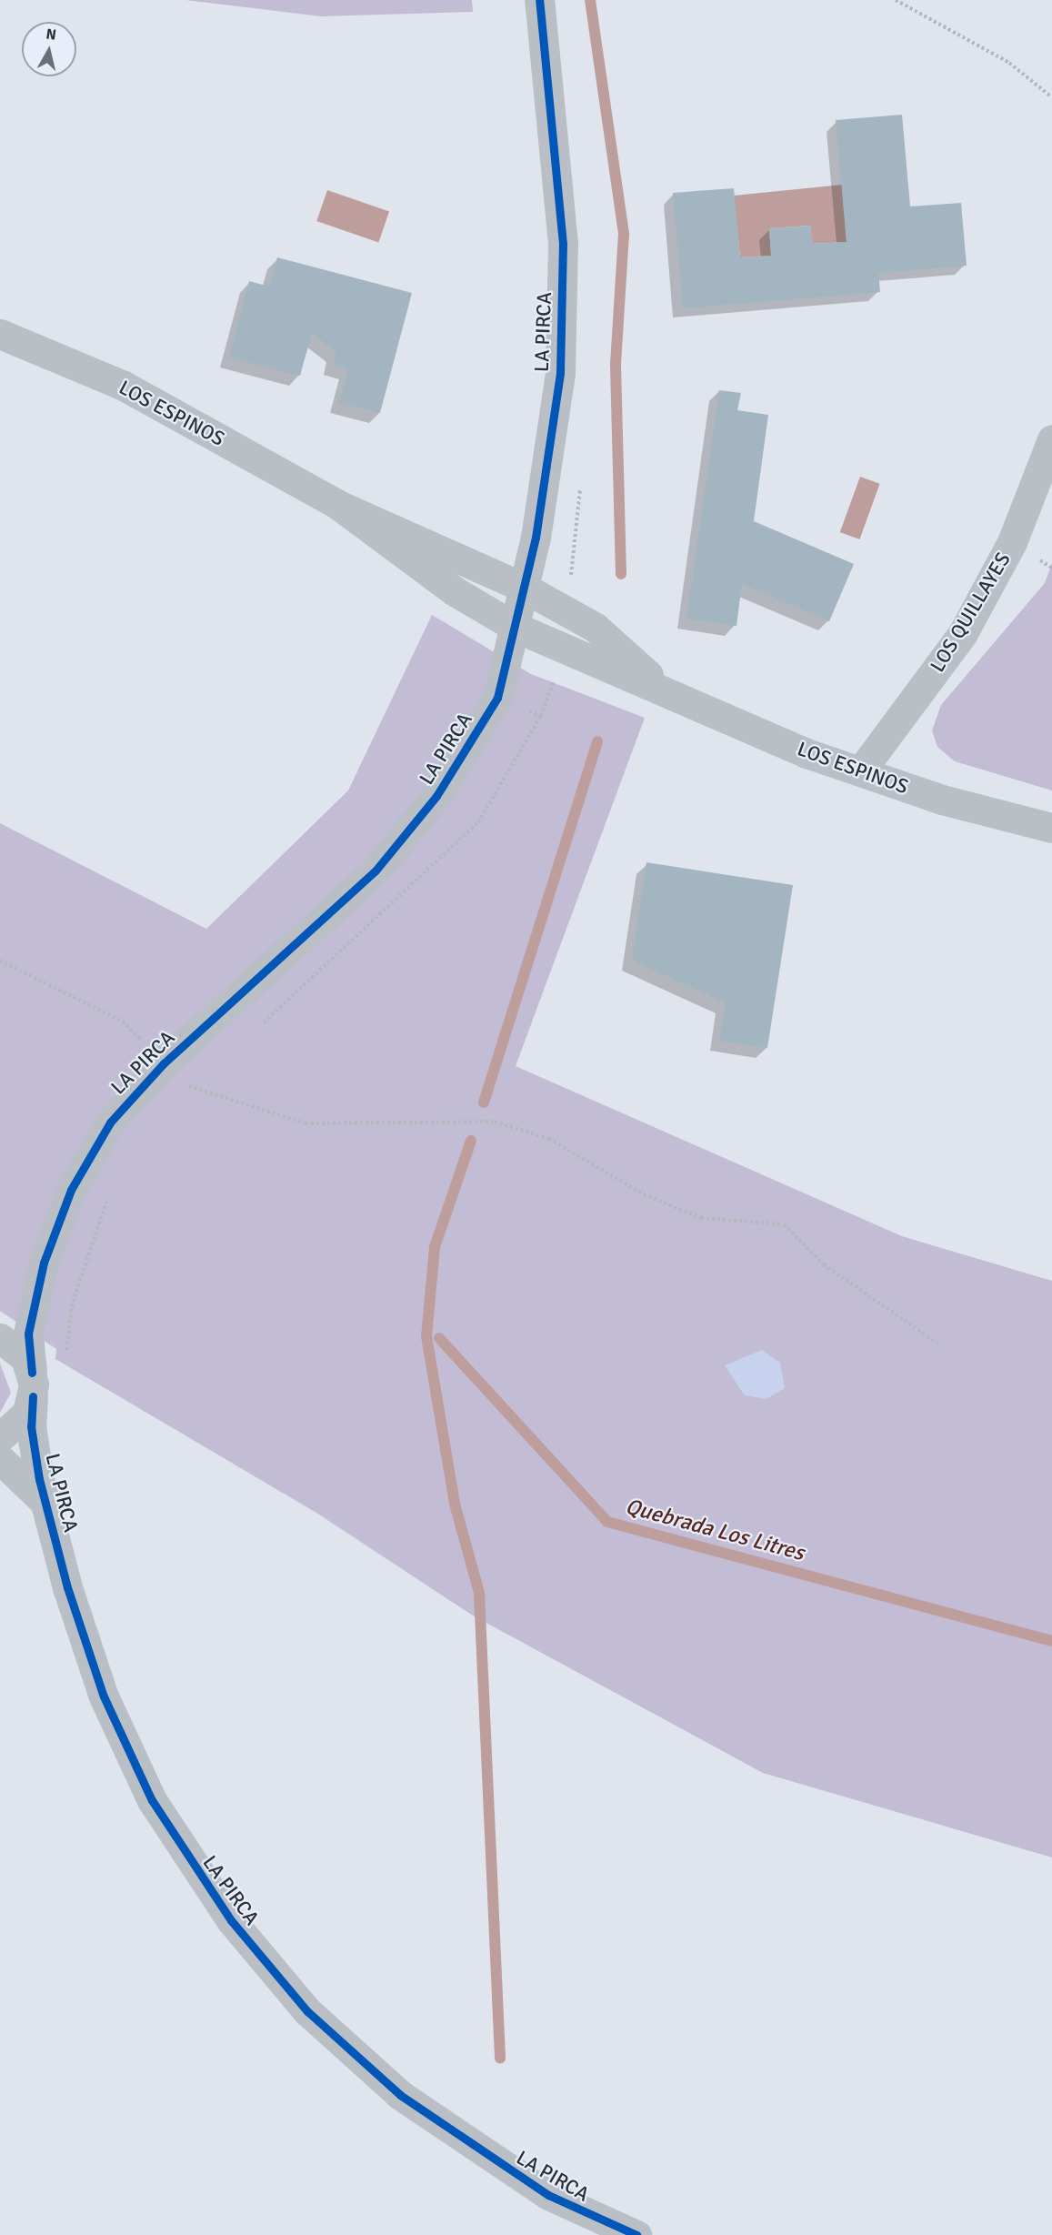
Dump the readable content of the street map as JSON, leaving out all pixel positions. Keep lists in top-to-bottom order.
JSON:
{
  "streets": {
    "street": ["LA PIRCA", "LOS ESPINOS", "LOS QUILLAYES"]
  },
  "crossings": [
    ["LA PIRCA", "LOS ESPINOS"],
    ["LOS ESPINOS", "LOS QUILLAYES"]
  ],
  "water": ["Quebrada Los Litres"],
  "north": "top"
}
